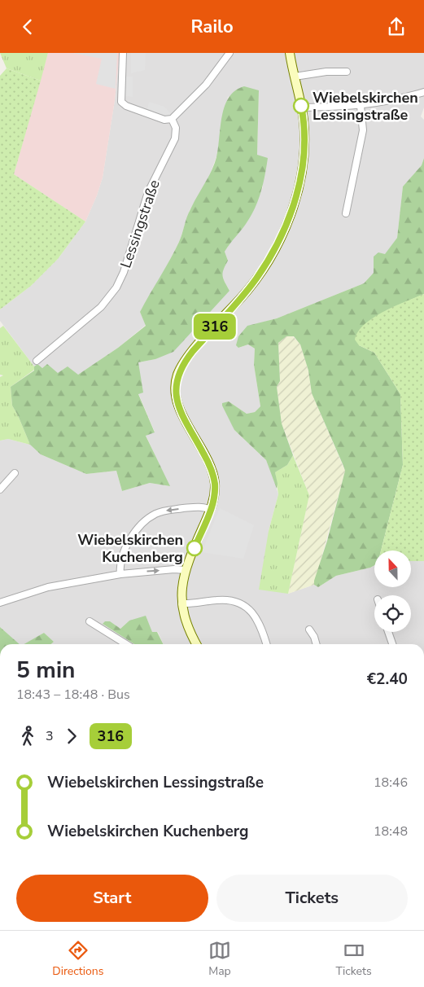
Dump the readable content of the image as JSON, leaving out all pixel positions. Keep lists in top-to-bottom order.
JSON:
{
  "streets": {
    "street": ["Lessingstraße"]
  },
  "places": ["Wiebelskirchen Lessingstraße", "Wiebelskirchen Kuchenberg"],
  "lines": ["bus line 316"],
  "north": "top",
  "page": {
    "header": "Railo",
    "on_map": "316",
    "heading": ["5 min", "18:43 – 18:48 · Bus", "€2.40"],
    "legs": ["3", "316"],
    "list": [
      {
        "name": "Wiebelskirchen Lessingstraße",
        "value": "18:46"
      },
      {
        "name": "Wiebelskirchen Kuchenberg",
        "value": "18:48"
      }
    ],
    "buttons": ["Start", "Tickets"],
    "tabs": ["Directions", "Map", "Tickets"]
  }
}
